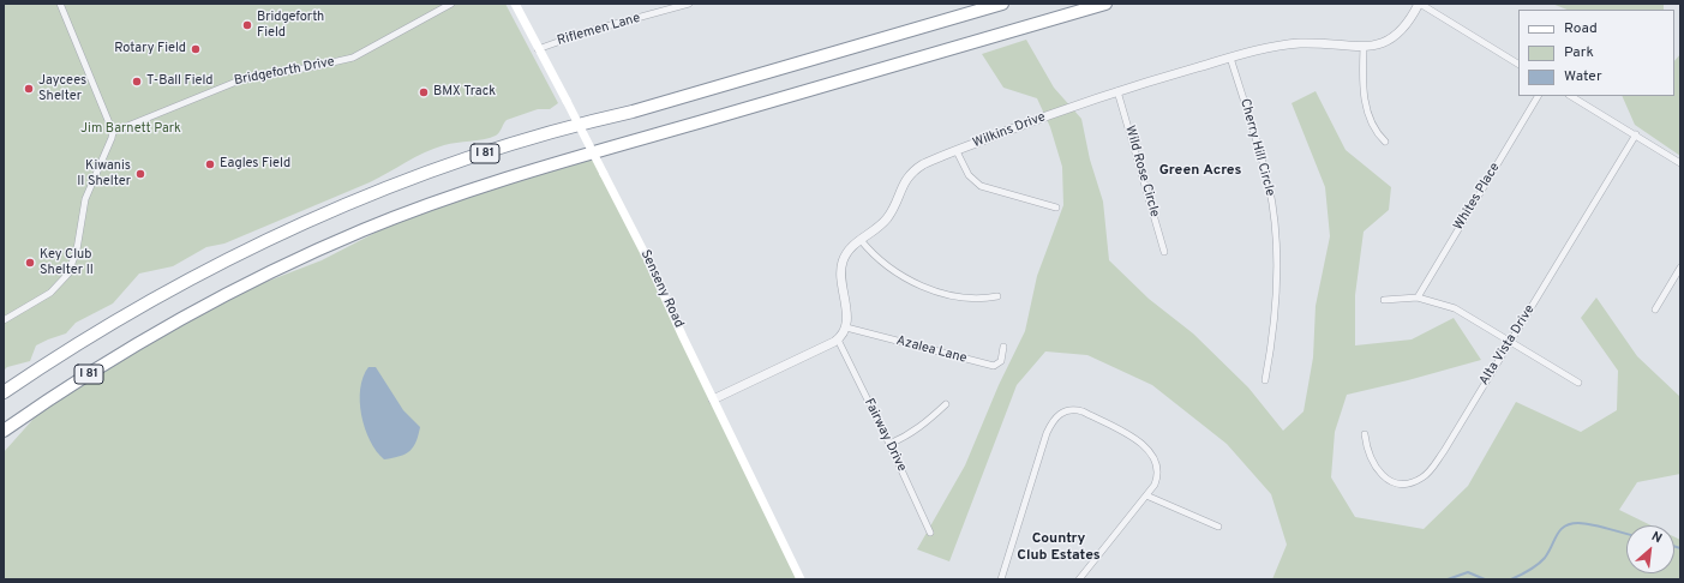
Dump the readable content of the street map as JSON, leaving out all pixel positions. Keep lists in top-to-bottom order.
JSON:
{
  "streets": {
    "highway": ["I 81"],
    "main road": ["Senseny Road"],
    "street": [
      "Riflemen Lane",
      "Bridgeforth Drive",
      "Wilkins Drive",
      "Cherry Hill Circle",
      "Wild Rose Circle",
      "Whites Place",
      "Alta Vista Drive",
      "Azalea Lane",
      "Fairway Drive"
    ]
  },
  "crossings": [
    ["Riflemen Lane", "Senseny Road"],
    ["Wilkins Drive", "Cherry Hill Circle"],
    ["Wilkins Drive", "Wild Rose Circle"],
    ["Wilkins Drive", "Azalea Lane"]
  ],
  "districts": ["Green Acres", "Country Club Estates"],
  "parks": ["Jim Barnett Park"],
  "places": [
    "Bridgeforth Field",
    "Rotary Field",
    "T-Ball Field",
    "Jaycees Shelter",
    "BMX Track",
    "Eagles Field",
    "Kiwanis II Shelter",
    "Key Club Shelter II"
  ],
  "legend": ["Road", "Park", "Water"],
  "north": "top right"
}
